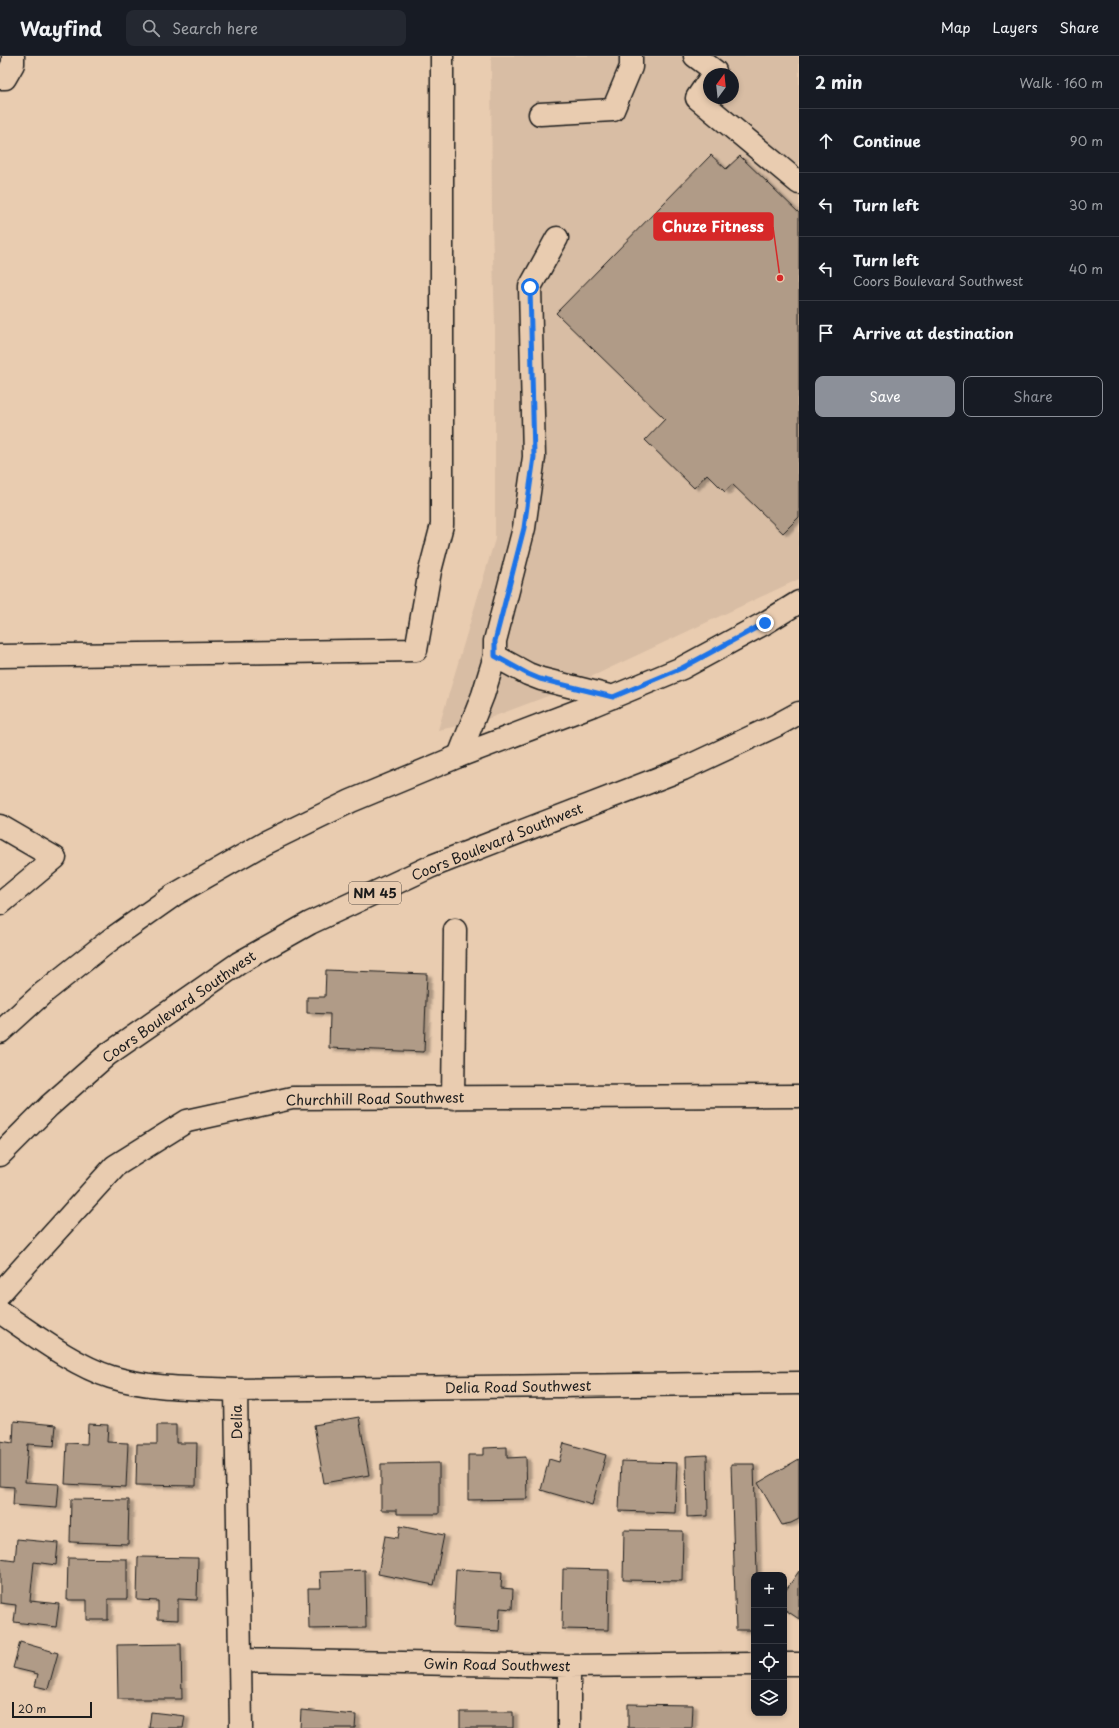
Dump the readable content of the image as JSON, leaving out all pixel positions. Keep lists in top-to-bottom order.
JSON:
{
  "streets": {
    "street": [
      "Coors Boulevard Southwest",
      "NM 45",
      "Churchhill Road Southwest",
      "Delia Road Southwest",
      "Delia",
      "Gwin Road Southwest"
    ]
  },
  "crossings": [
    ["Delia Road Southwest", "Delia"],
    ["Delia", "Gwin Road Southwest"]
  ],
  "places": ["Chuze Fitness"],
  "scale_bar": "20 m",
  "north": "top",
  "page": {
    "header": "Wayfind",
    "search": "Search here",
    "nav": ["Map", "Layers", "Share"],
    "heading": ["2 min", "Walk · 160 m"],
    "list": [
      ["Continue", "90 m"],
      ["Turn left", "30 m"],
      ["Turn left", "Coors Boulevard Southwest", "40 m"],
      "Arrive at destination"
    ],
    "buttons": ["Save", "Share"],
    "map_buttons": ["+", "−"],
    "scale": "20 m"
  }
}
